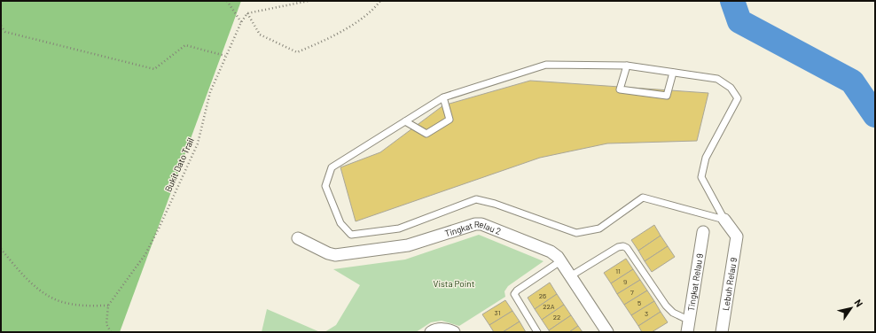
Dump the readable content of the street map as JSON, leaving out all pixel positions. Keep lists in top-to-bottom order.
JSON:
{
  "streets": {
    "street": ["Tingkat Relau 2", "Tingkat Relau 9", "Lebuh Relau 9"],
    "path": ["Bukit Dato Trail"]
  },
  "parks": ["Vista Point"],
  "house_numbers": [
    "11",
    "9",
    "7",
    "26",
    "5",
    "22A",
    "31",
    "3",
    "22"
  ],
  "north": "top right"
}
